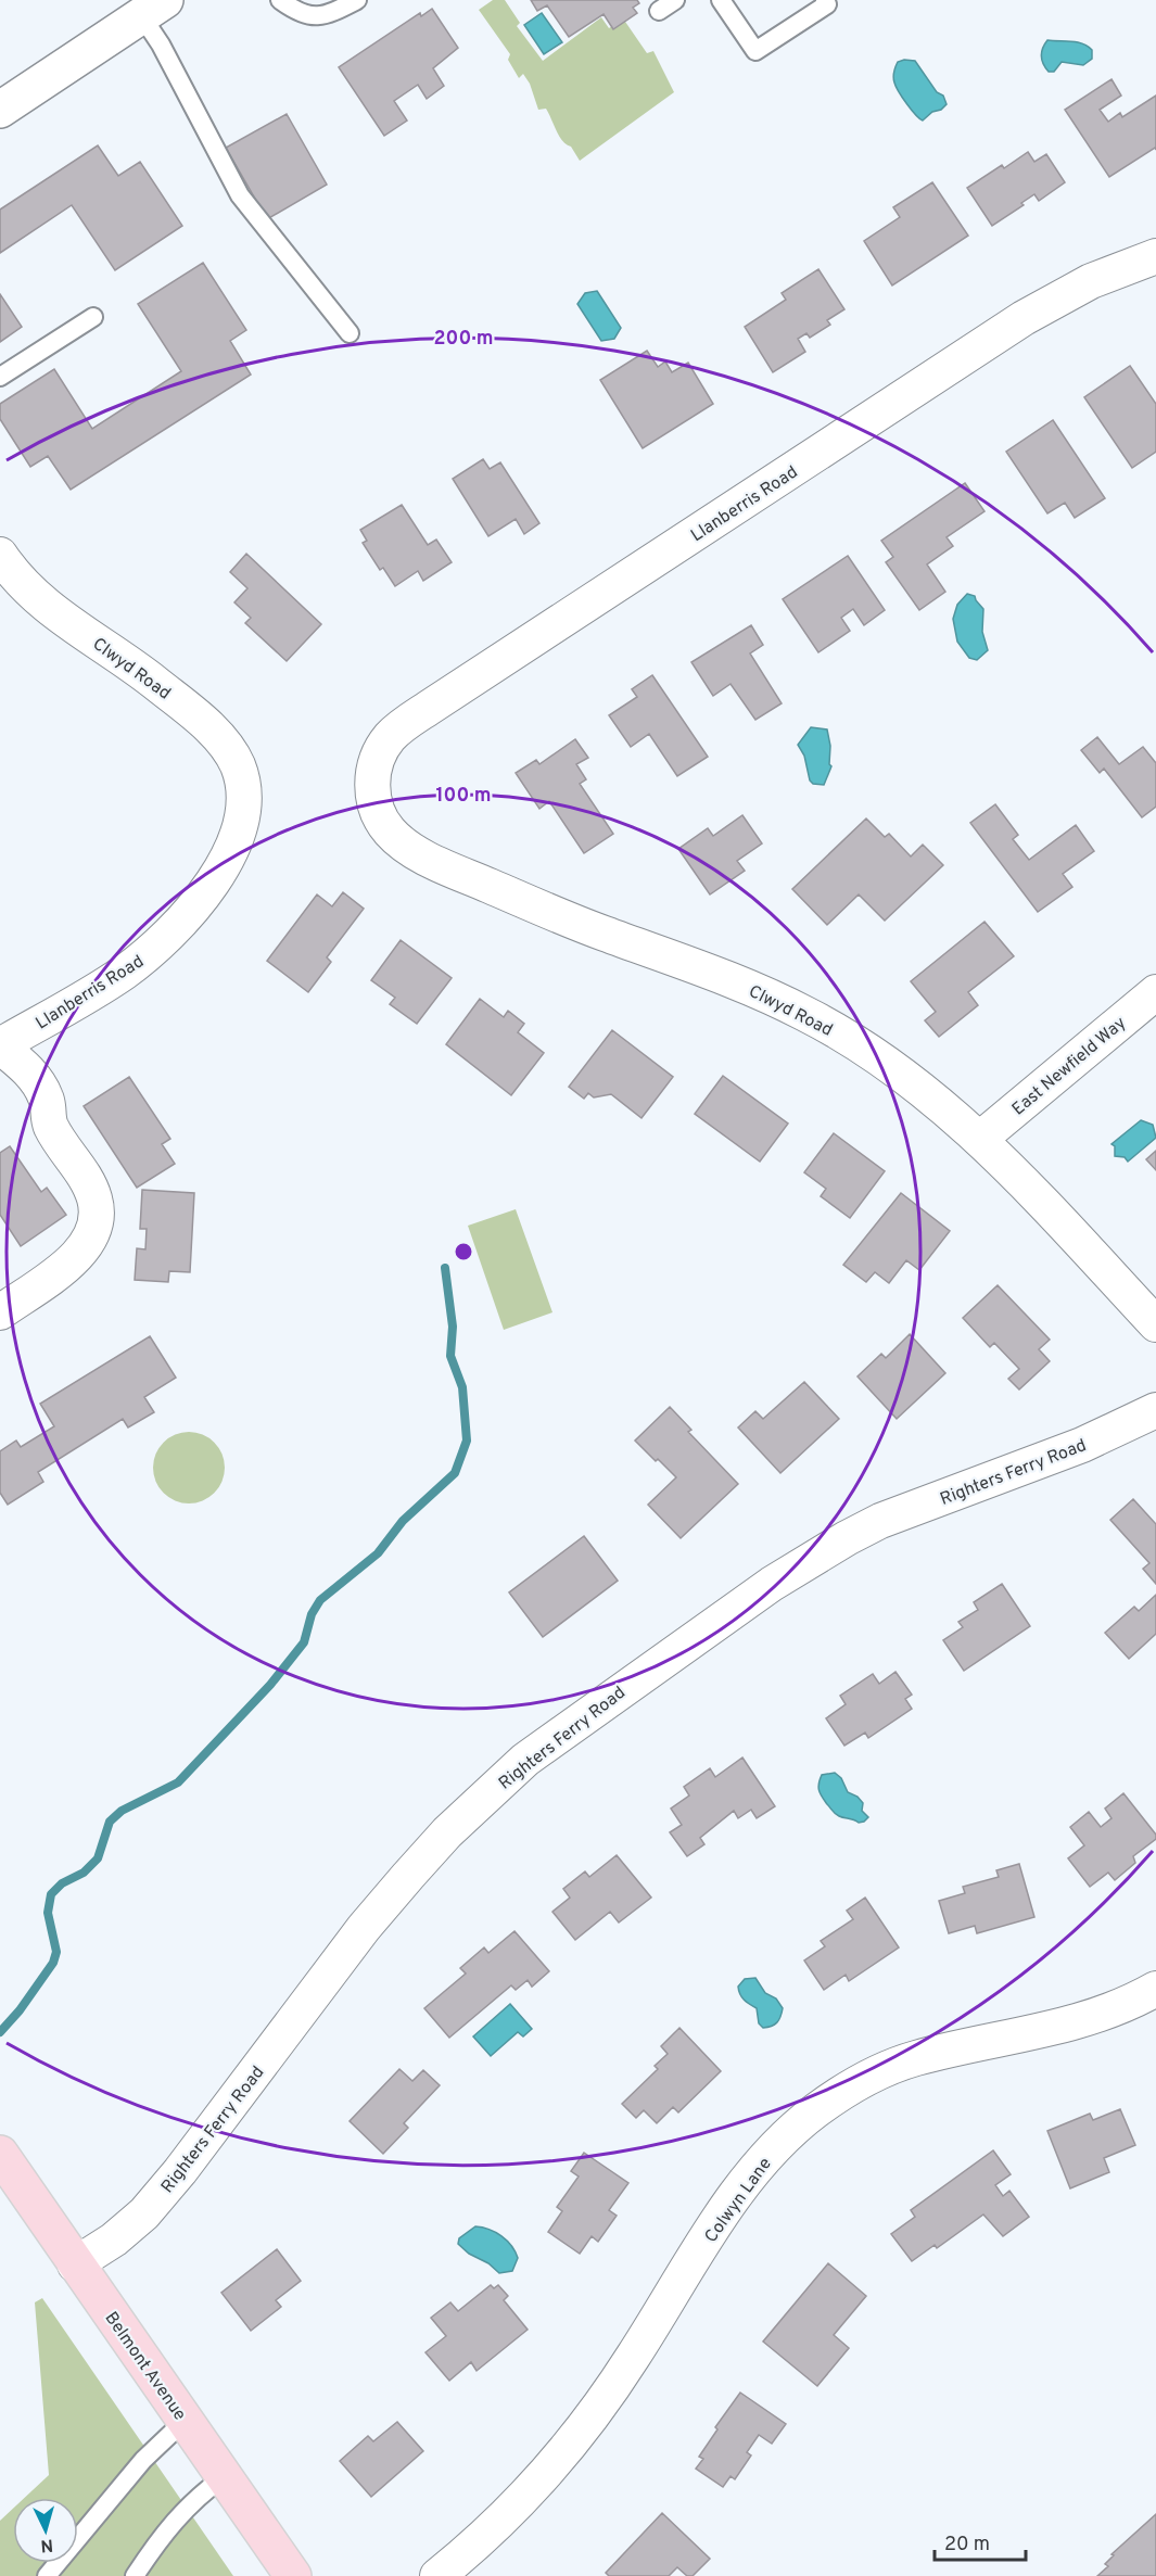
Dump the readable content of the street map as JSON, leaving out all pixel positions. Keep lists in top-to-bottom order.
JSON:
{
  "streets": {
    "main road": ["Belmont Avenue"],
    "street": [
      "Llanberris Road",
      "Clwyd Road",
      "East Newfield Way",
      "Righters Ferry Road",
      "Colwyn Lane"
    ]
  },
  "crossings": [
    ["Llanberris Road", "Clwyd Road"],
    ["Clwyd Road", "East Newfield Way"],
    ["Righters Ferry Road", "Belmont Avenue"]
  ],
  "scale_bar": "20 m",
  "north": "bottom",
  "rings": ["200 m", "100 m"]
}
